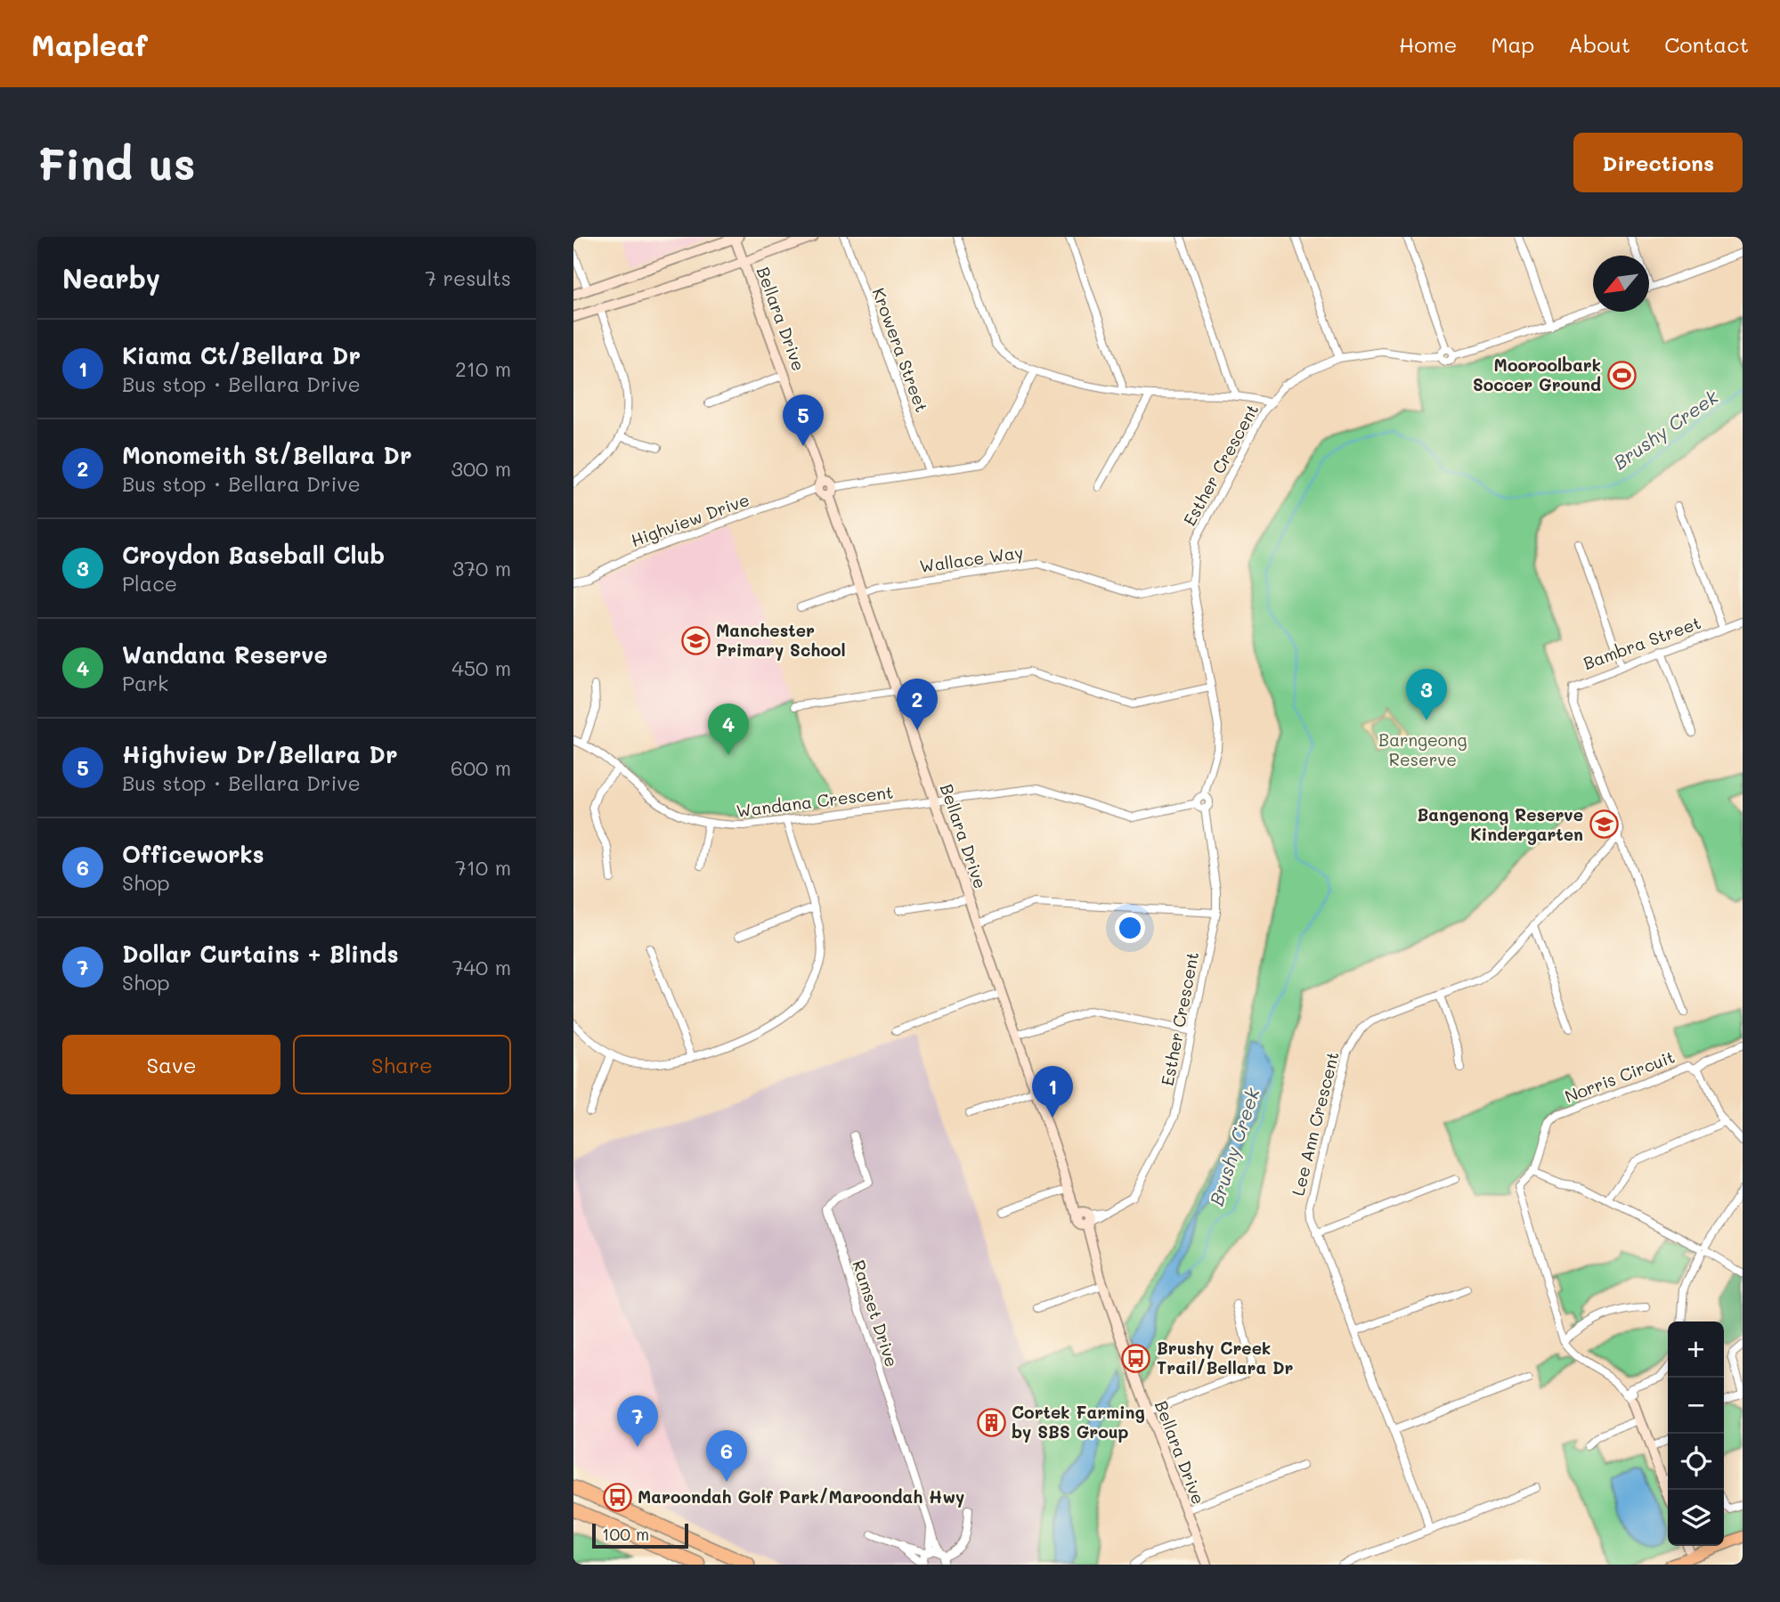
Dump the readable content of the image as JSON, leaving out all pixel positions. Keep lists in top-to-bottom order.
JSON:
{
  "streets": {
    "main road": ["Bellara Drive"],
    "street": [
      "Krowera Street",
      "Esther Crescent",
      "Highview Drive",
      "Wallace Way",
      "Bambra Street",
      "Wandana Crescent",
      "Norris Circuit",
      "Lee Ann Crescent",
      "Ramset Drive"
    ]
  },
  "crossings": [
    ["Bellara Drive", "Esther Crescent"],
    ["Bellara Drive", "Highview Drive"],
    ["Bellara Drive", "Wallace Way"],
    ["Bellara Drive", "Wandana Crescent"],
    ["Esther Crescent", "Wallace Way"],
    ["Esther Crescent", "Wandana Crescent"],
    ["Bambra Street", "Lee Ann Crescent"]
  ],
  "water": ["Brushy Creek"],
  "parks": ["Barngeong Reserve"],
  "places": {
    "sports": ["Mooroolbark Soccer Ground"],
    "school or university": ["Manchester Primary School", "Bangenong Reserve Kindergarten"],
    "bus stop": ["Brushy Creek Trail/Bellara Dr", "Maroondah Golf Park/Maroondah Hwy"],
    "building": ["Cortek Farming by SBS Group"]
  },
  "scale_bar": "100 m",
  "north": "bottom left",
  "page": {
    "header": "Mapleaf",
    "nav": [
      "Home",
      "Map",
      "About",
      "Contact"
    ],
    "buttons": [
      "Directions",
      ["Save", "Share"]
    ],
    "title": "Find us",
    "heading": ["Nearby", "7 results"],
    "list": [
      {
        "mark": "1",
        "name": "Kiama Ct/Bellara Dr",
        "note": "Bus stop · Bellara Drive",
        "value": "210 m"
      },
      {
        "mark": "2",
        "name": "Monomeith St/Bellara Dr",
        "note": "Bus stop · Bellara Drive",
        "value": "300 m"
      },
      {
        "mark": "3",
        "name": "Croydon Baseball Club",
        "note": "Place",
        "value": "370 m"
      },
      {
        "mark": "4",
        "name": "Wandana Reserve",
        "note": "Park",
        "value": "450 m"
      },
      {
        "mark": "5",
        "name": "Highview Dr/Bellara Dr",
        "note": "Bus stop · Bellara Drive",
        "value": "600 m"
      },
      {
        "mark": "6",
        "name": "Officeworks",
        "note": "Shop",
        "value": "710 m"
      },
      {
        "mark": "7",
        "name": "Dollar Curtains + Blinds",
        "note": "Shop",
        "value": "740 m"
      }
    ],
    "pins": [
      "5",
      "3",
      "2",
      "4",
      "1",
      "7",
      "6"
    ],
    "map_buttons": ["+", "−"],
    "scale": "100 m"
  }
}
